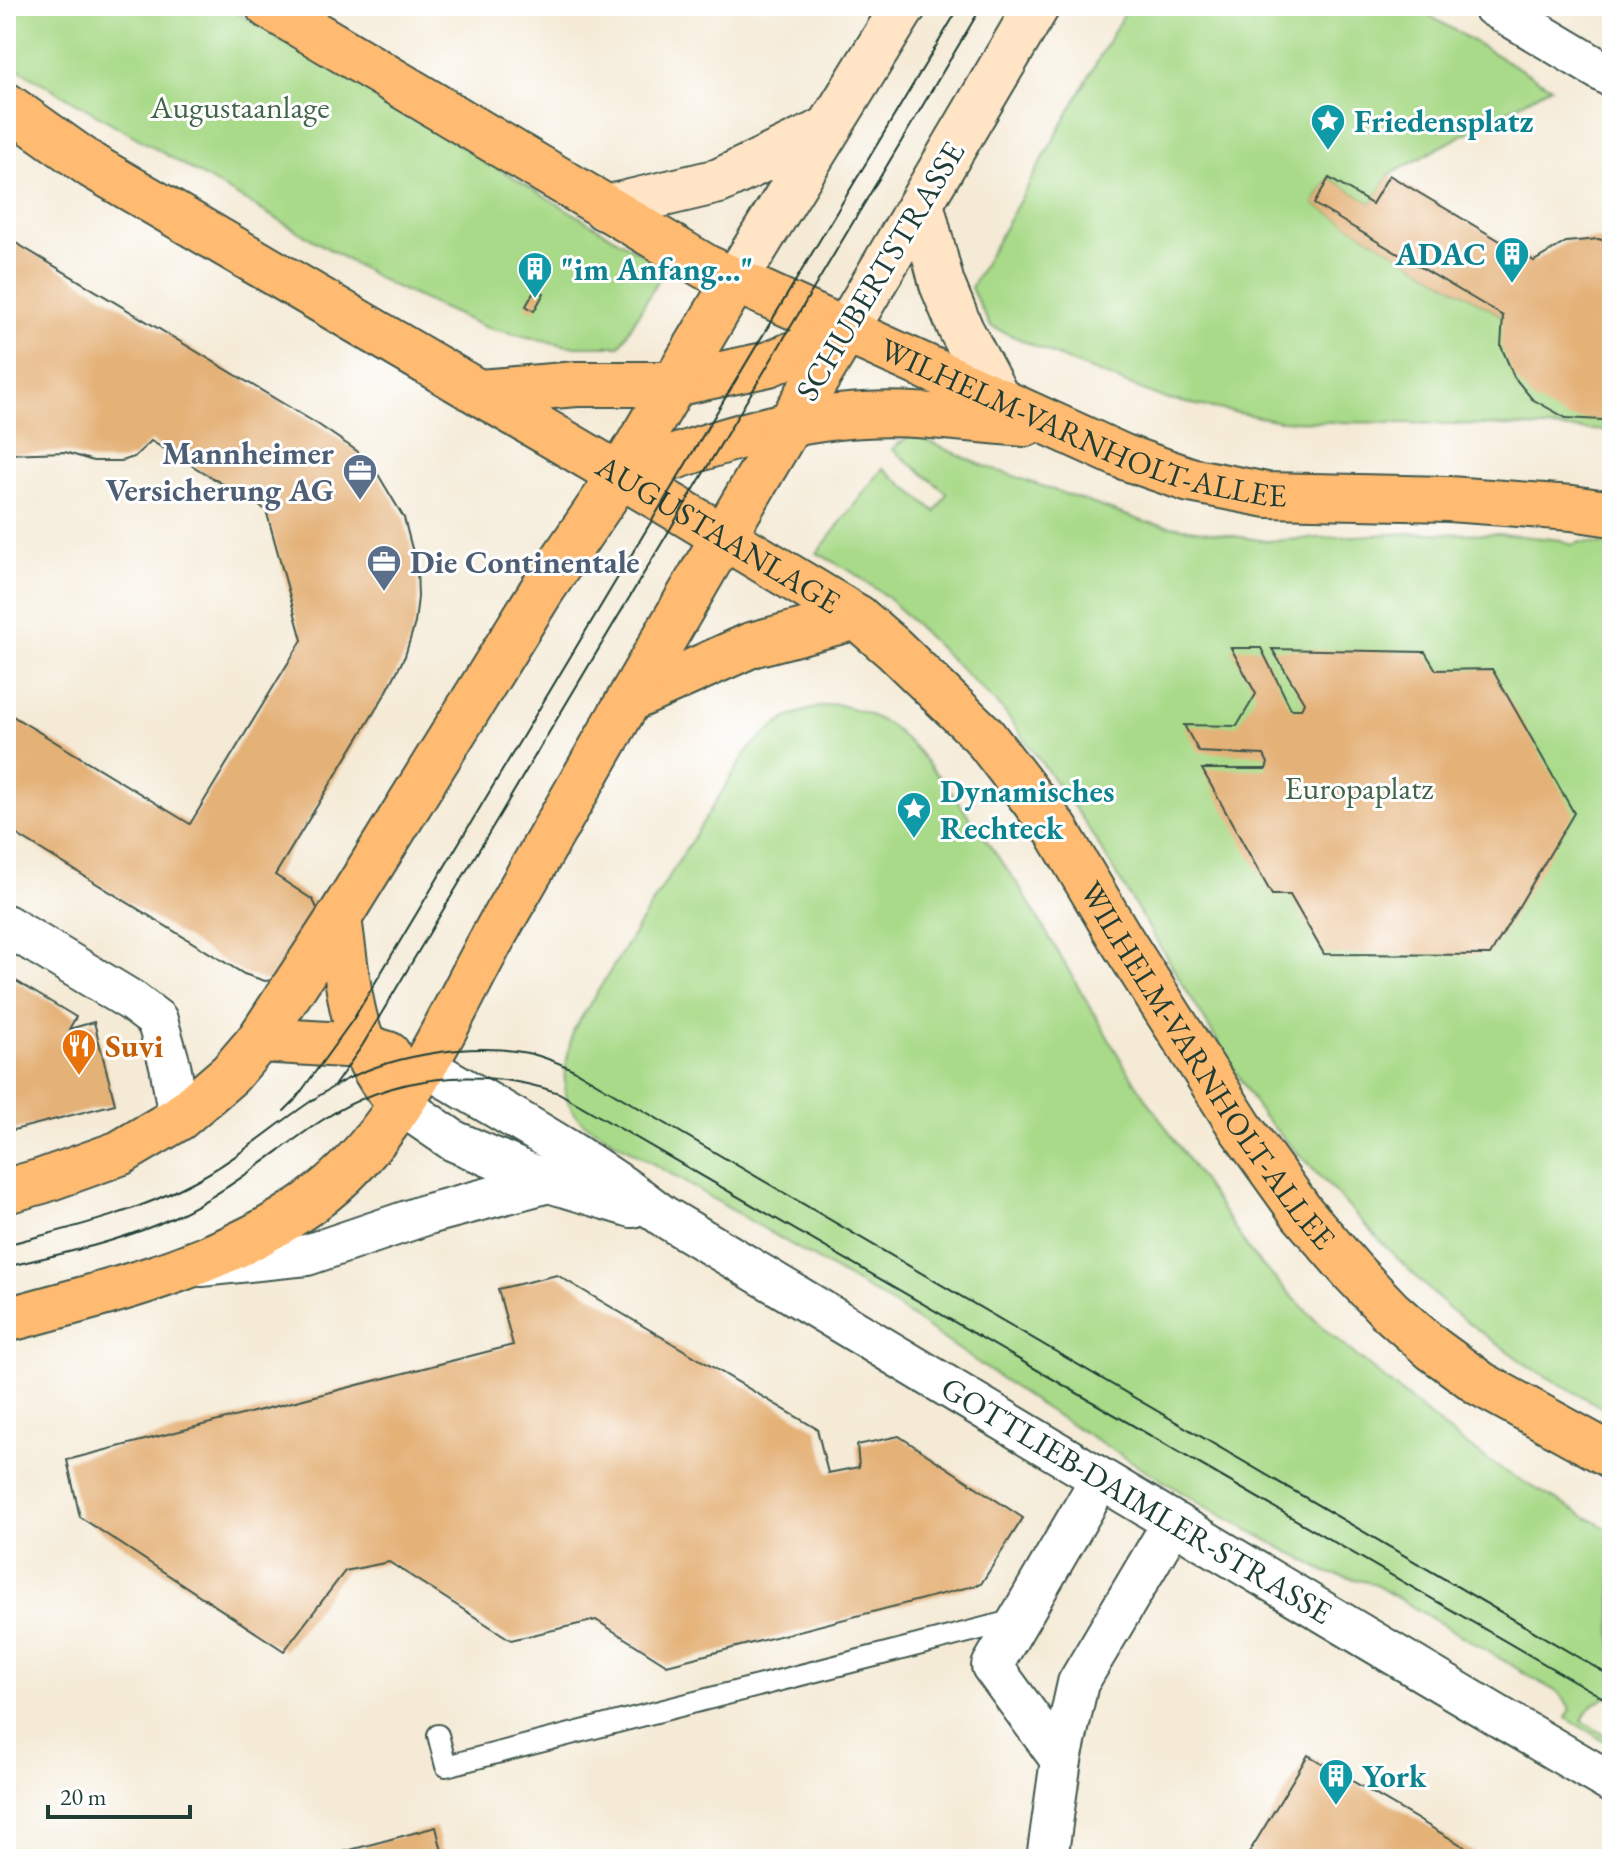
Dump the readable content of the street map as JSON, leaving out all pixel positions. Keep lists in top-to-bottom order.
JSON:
{
  "streets": {
    "main road": ["SCHUBERTSTRASSE", "WILHELM-VARNHOLT-ALLEE", "AUGUSTAANLAGE"],
    "street": ["GOTTLIEB-DAIMLER-STRASSE"]
  },
  "crossings": [
    ["SCHUBERTSTRASSE", "WILHELM-VARNHOLT-ALLEE"],
    ["SCHUBERTSTRASSE", "AUGUSTAANLAGE"],
    ["SCHUBERTSTRASSE", "GOTTLIEB-DAIMLER-STRASSE"],
    ["WILHELM-VARNHOLT-ALLEE", "AUGUSTAANLAGE"]
  ],
  "parks": ["Augustaanlage", "Europaplatz"],
  "places": {
    "place": ["Friedensplatz", "Dynamisches Rechteck"],
    "building": ["ADAC", "\"im Anfang...\"", "York"],
    "office": ["Mannheimer Versicherung AG", "Die Continentale"],
    "restaurant": ["Suvi"]
  },
  "scale_bar": "20 m"
}
